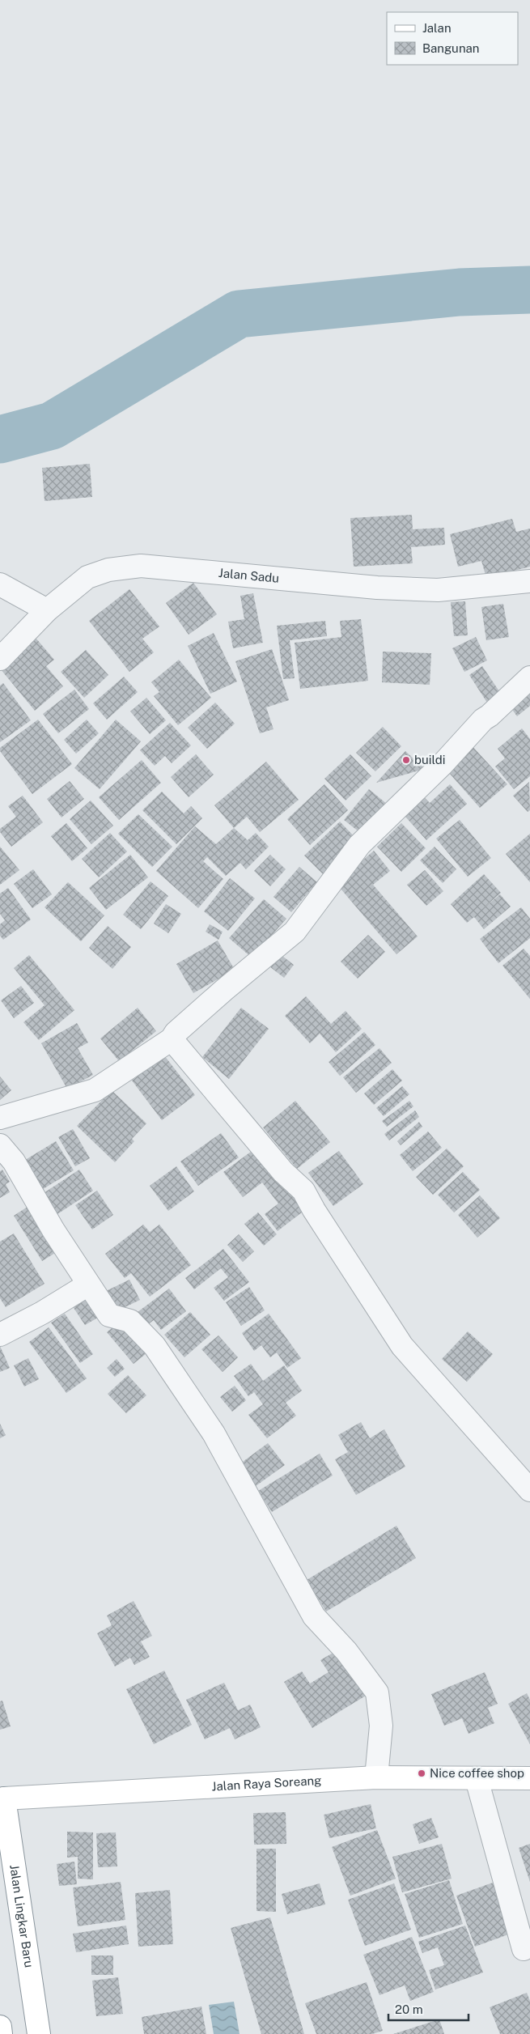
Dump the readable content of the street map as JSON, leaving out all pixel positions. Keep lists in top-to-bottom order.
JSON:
{
  "streets": {
    "main road": ["Jalan Raya Soreang", "Jalan Lingkar Baru"],
    "street": ["Jalan Sadu"]
  },
  "crossings": [
    ["Jalan Raya Soreang", "Jalan Lingkar Baru"]
  ],
  "places": ["buildi", "Nice coffee shop"],
  "legend": ["Jalan", "Bangunan"],
  "scale_bar": "20 m"
}
